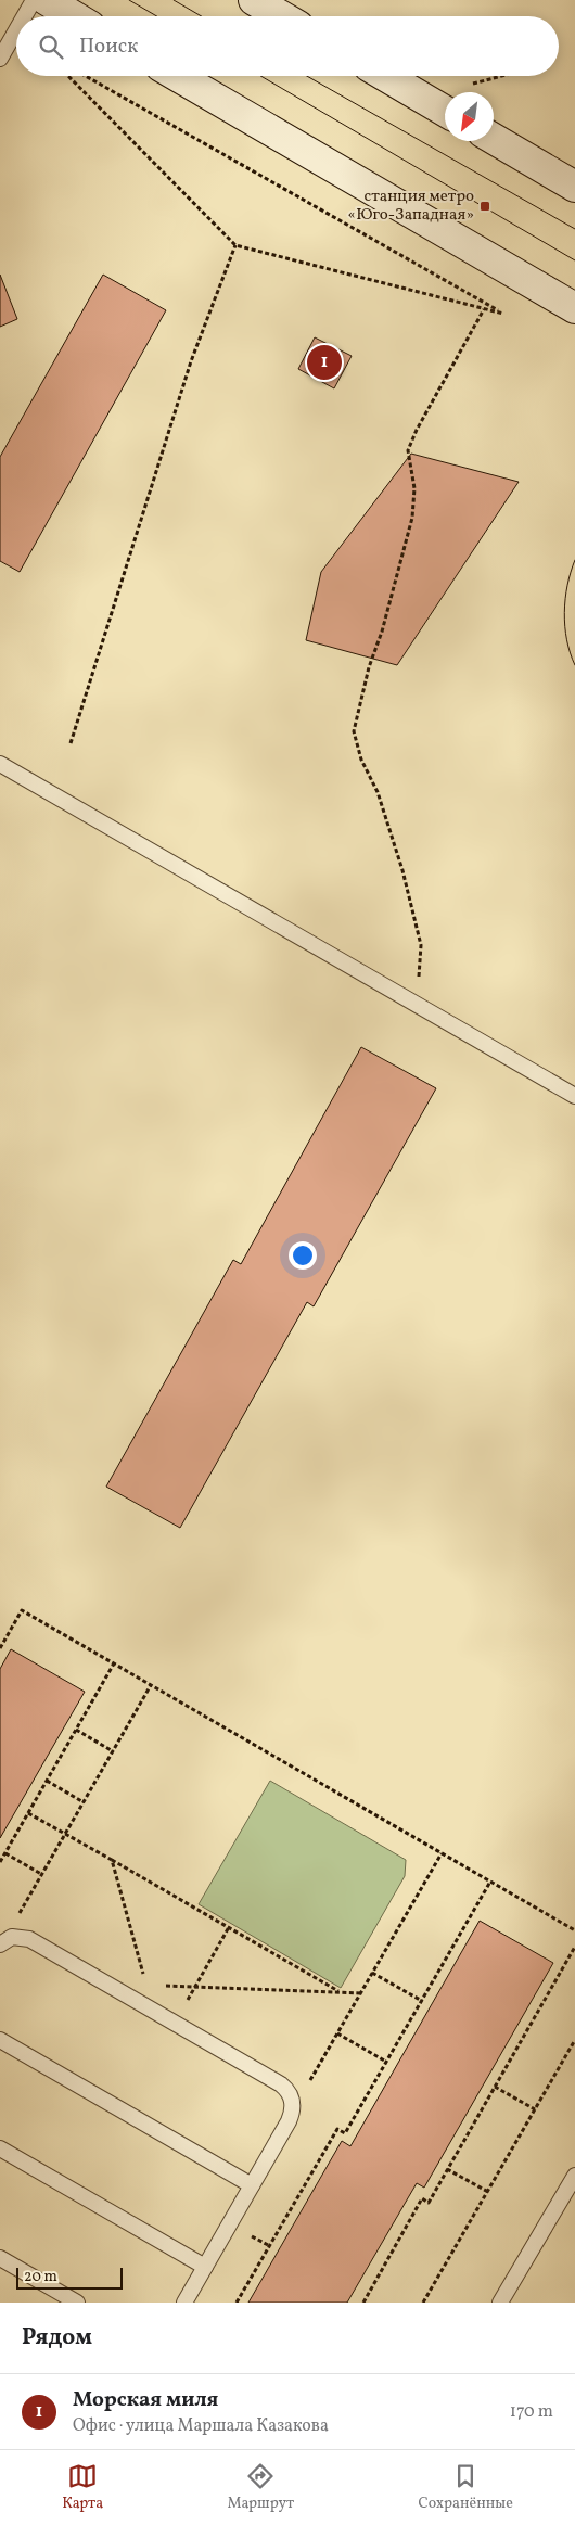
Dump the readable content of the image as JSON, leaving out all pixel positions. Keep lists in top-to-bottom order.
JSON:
{
  "places": {
    "transit": ["станция метро «Юго-Западная»"]
  },
  "scale_bar": "20 m",
  "north": "bottom left",
  "page": {
    "search": "Поиск",
    "pins": "1",
    "scale": "20 m",
    "heading": "Рядом",
    "list": [
      {
        "mark": "1",
        "name": "Морская миля",
        "note": "Офис · улица Маршала Казакова",
        "value": "170 m"
      }
    ],
    "nav": ["Карта", "Маршрут", "Сохранённые"]
  }
}
